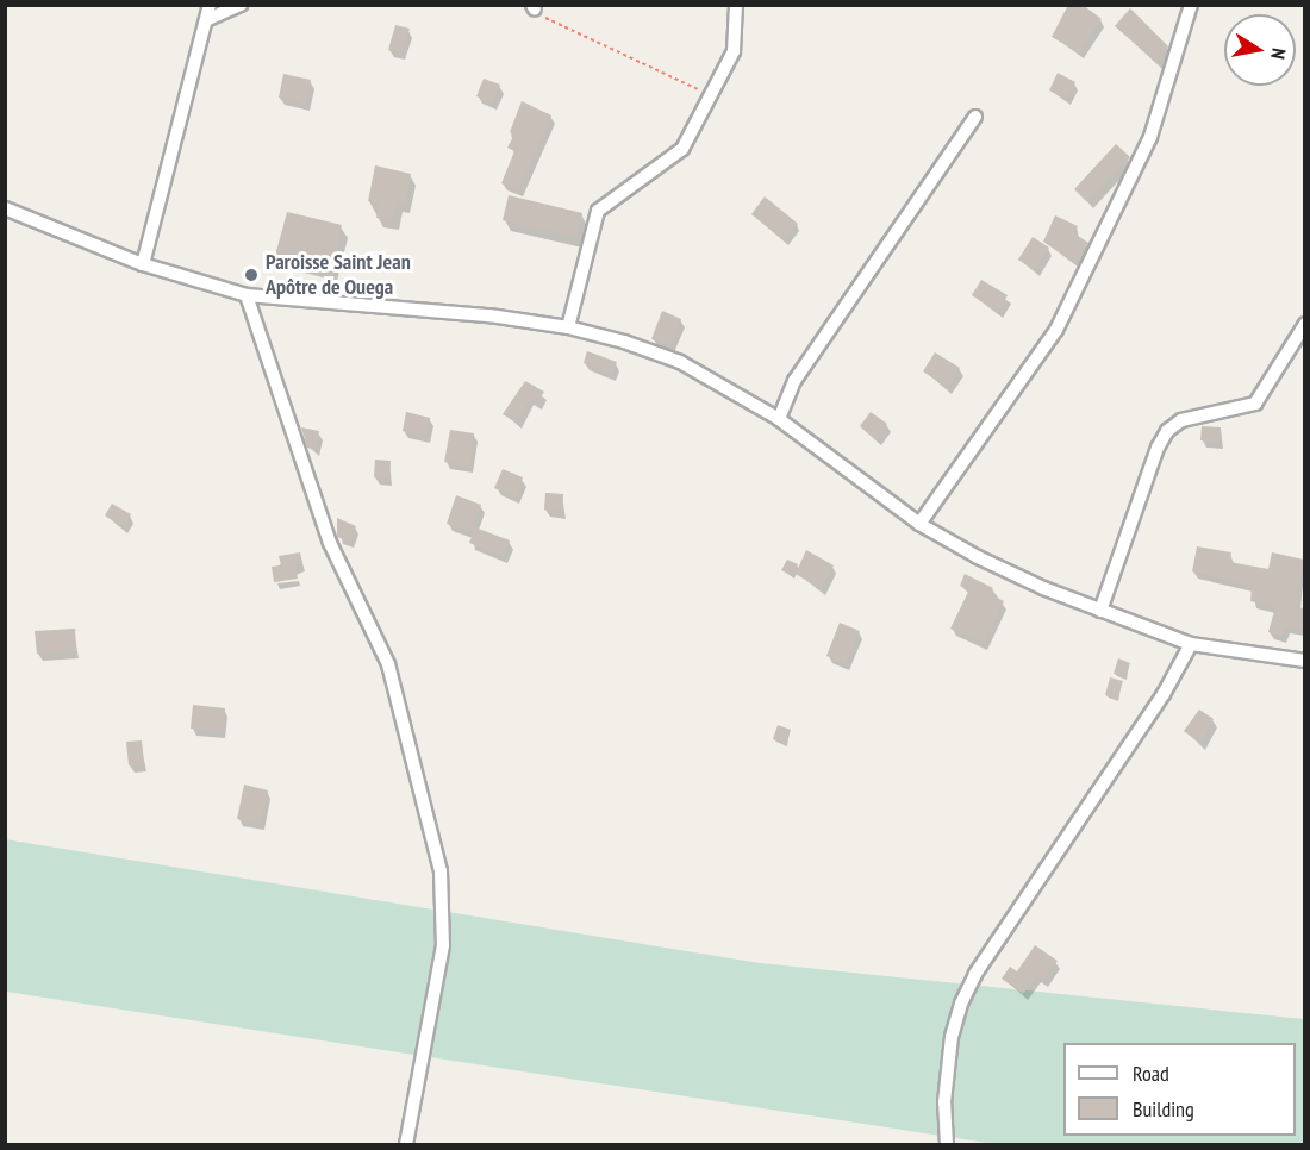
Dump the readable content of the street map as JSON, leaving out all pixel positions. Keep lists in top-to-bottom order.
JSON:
{
  "places": ["Paroisse Saint Jean Apôtre de Ouega"],
  "legend": ["Road", "Building"],
  "north": "right"
}
